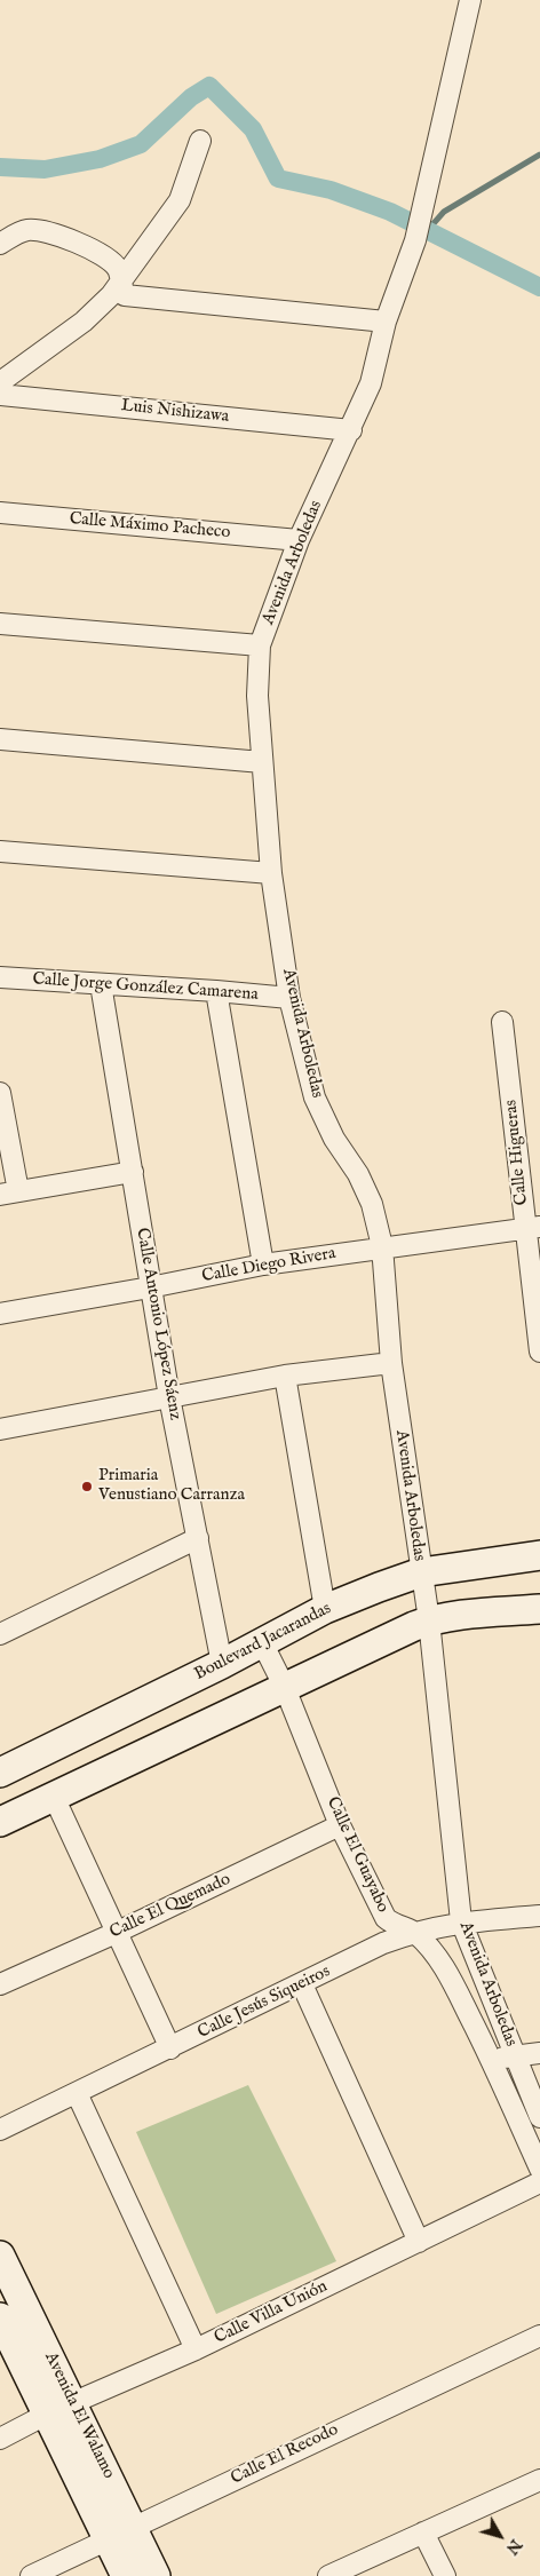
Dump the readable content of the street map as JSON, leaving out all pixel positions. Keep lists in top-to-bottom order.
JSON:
{
  "streets": {
    "main road": ["Boulevard Jacarandas", "Avenida El Walamo"],
    "street": [
      "Luis Nishizawa",
      "Calle Máximo Pacheco",
      "Avenida Arboledas",
      "Calle Jorge González Camarena",
      "Calle Higueras",
      "Calle Diego Rivera",
      "Calle Antonio López Sáenz",
      "Calle El Guayabo",
      "Calle El Quemado",
      "Calle Jesús Siqueiros",
      "Calle Villa Unión",
      "Calle El Recodo"
    ]
  },
  "crossings": [
    ["Luis Nishizawa", "Avenida Arboledas"],
    ["Calle Máximo Pacheco", "Avenida Arboledas"],
    ["Avenida Arboledas", "Calle Jorge González Camarena"],
    ["Avenida Arboledas", "Calle Diego Rivera"],
    ["Avenida Arboledas", "Boulevard Jacarandas"],
    ["Avenida Arboledas", "Calle Jesús Siqueiros"],
    ["Calle Jorge González Camarena", "Calle Antonio López Sáenz"],
    ["Calle Higueras", "Calle Diego Rivera"],
    ["Calle Diego Rivera", "Calle Antonio López Sáenz"],
    ["Calle Antonio López Sáenz", "Boulevard Jacarandas"],
    ["Boulevard Jacarandas", "Calle El Guayabo"],
    ["Calle El Guayabo", "Calle El Quemado"],
    ["Calle El Guayabo", "Calle Jesús Siqueiros"],
    ["Calle Villa Unión", "Avenida El Walamo"],
    ["Avenida El Walamo", "Calle El Recodo"]
  ],
  "places": ["Primaria Venustiano Carranza"],
  "north": "bottom right"
}
